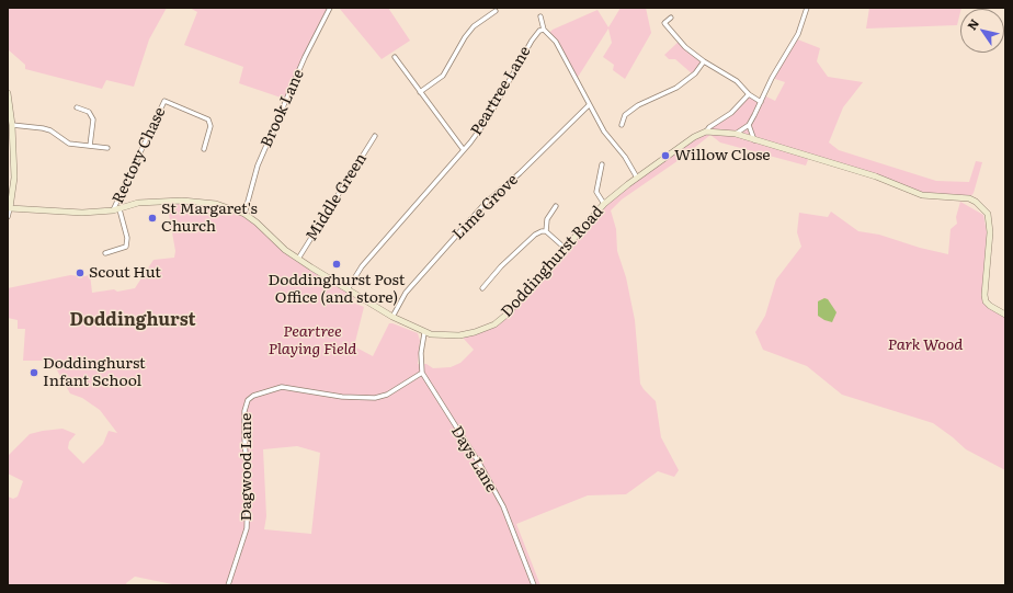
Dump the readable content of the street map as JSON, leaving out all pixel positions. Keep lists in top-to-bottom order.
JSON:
{
  "streets": {
    "street": [
      "Peartree Lane",
      "Brook Lane",
      "Rectory Chase",
      "Middle Green",
      "Lime Grove",
      "Doddinghurst Road",
      "Days Lane",
      "Dagwood Lane"
    ]
  },
  "crossings": [
    ["Peartree Lane", "Doddinghurst Road"],
    ["Brook Lane", "Doddinghurst Road"],
    ["Rectory Chase", "Doddinghurst Road"],
    ["Middle Green", "Doddinghurst Road"],
    ["Lime Grove", "Doddinghurst Road"],
    ["Days Lane", "Dagwood Lane"]
  ],
  "districts": ["Doddinghurst"],
  "parks": ["Peartree Playing Field", "Park Wood"],
  "places": [
    "Willow Close",
    "St Margaret's Church",
    "Doddinghurst Post Office (and store)",
    "Scout Hut",
    "Doddinghurst Infant School"
  ],
  "north": "top left"
}
